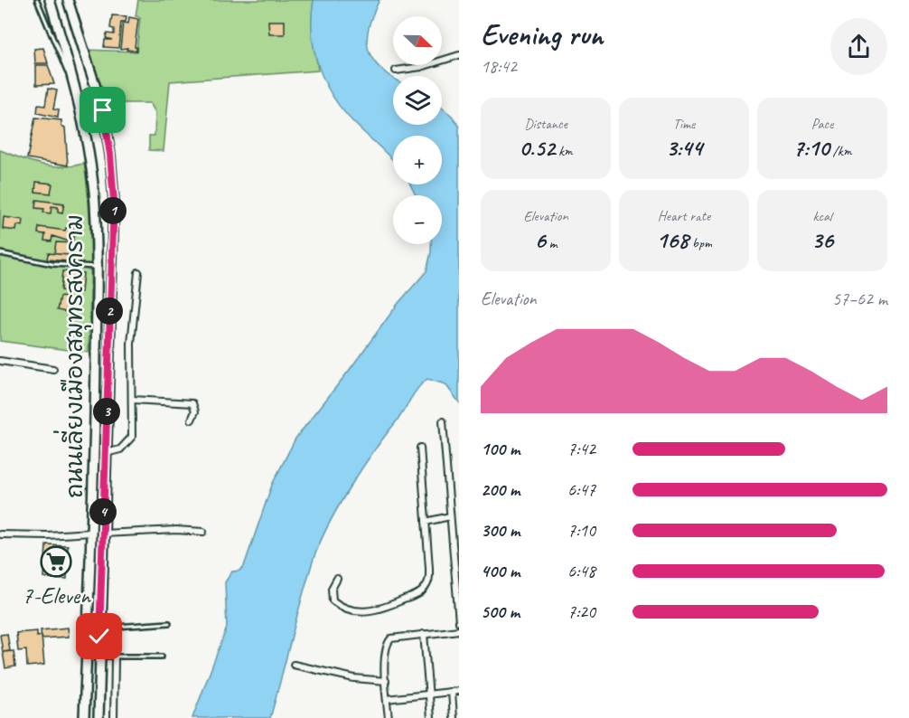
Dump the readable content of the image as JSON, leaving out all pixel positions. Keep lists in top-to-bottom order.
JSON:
{
  "streets": {
    "main road": ["ถนนเลี่ยงเมืองสมุทรสงคราม"]
  },
  "places": {
    "supermarket": ["7-Eleven"]
  },
  "north": "right",
  "page": {
    "heading": ["Evening run", "18:42"],
    "map_buttons": ["+", "−"],
    "stats": [
      ["Distance", "0.52 km"],
      ["Time", "3:44"],
      ["Pace", "7:10 /km"],
      ["Elevation", "6 m"],
      ["Heart rate", "168 bpm"],
      ["kcal", "36"]
    ],
    "pins": [
      "1",
      "2",
      "3",
      "4"
    ],
    "chart": ["Elevation", "57–62 m"],
    "list": [
      {
        "name": "100 m",
        "note": "7:42"
      },
      {
        "name": "200 m",
        "note": "6:47"
      },
      {
        "name": "300 m",
        "note": "7:10"
      },
      {
        "name": "400 m",
        "note": "6:48"
      },
      {
        "name": "500 m",
        "note": "7:20"
      }
    ]
  }
}
